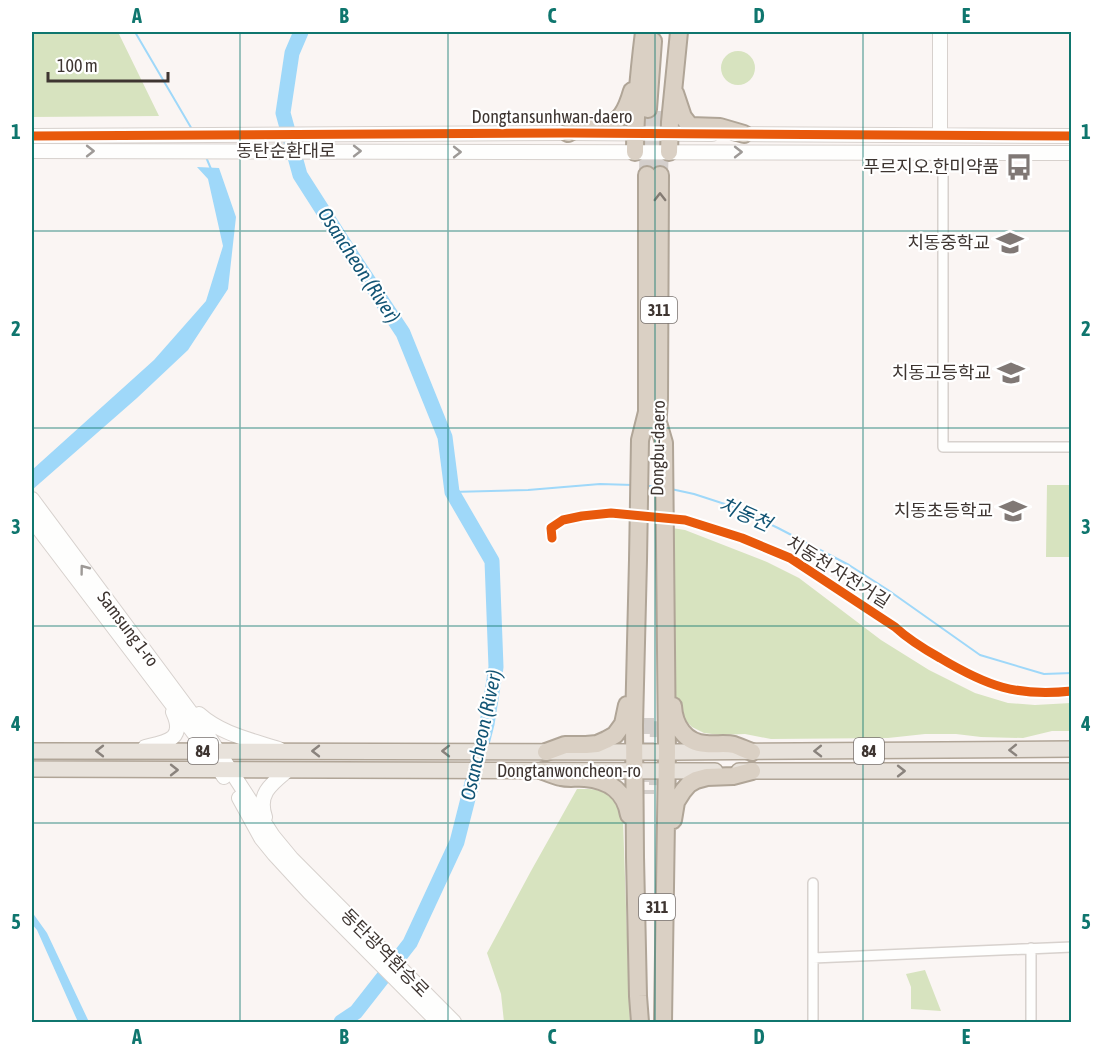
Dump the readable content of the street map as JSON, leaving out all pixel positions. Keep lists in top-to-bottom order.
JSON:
{
  "streets": {
    "highway": ["311", "Dongbu-daero"],
    "main road": ["84", "Dongtanwoncheon-ro"],
    "street": [
      "Dongtansunhwan-daero",
      "동탄순환대로",
      "Samsung 1-ro",
      "동탄광역환승로"
    ],
    "cycle path": ["치동천 자전거길"]
  },
  "crossings": [
    ["Dongtansunhwan-daero", "동탄순환대로"],
    ["Samsung 1-ro", "84"],
    ["Samsung 1-ro", "Dongtanwoncheon-ro"],
    ["84", "Dongtanwoncheon-ro"]
  ],
  "one_way": ["동탄순환대로"],
  "water": ["Osancheon (River)", "치동천"],
  "places": {
    "bus stop": ["푸르지오.한미약품"],
    "school or university": ["치동중학교", "치동고등학교", "치동초등학교"]
  },
  "scale_bar": "100 m",
  "grid": {
    "columns": [
      "A",
      "B",
      "C",
      "D",
      "E"
    ],
    "rows": [
      "1",
      "2",
      "3",
      "4",
      "5"
    ]
  }
}
